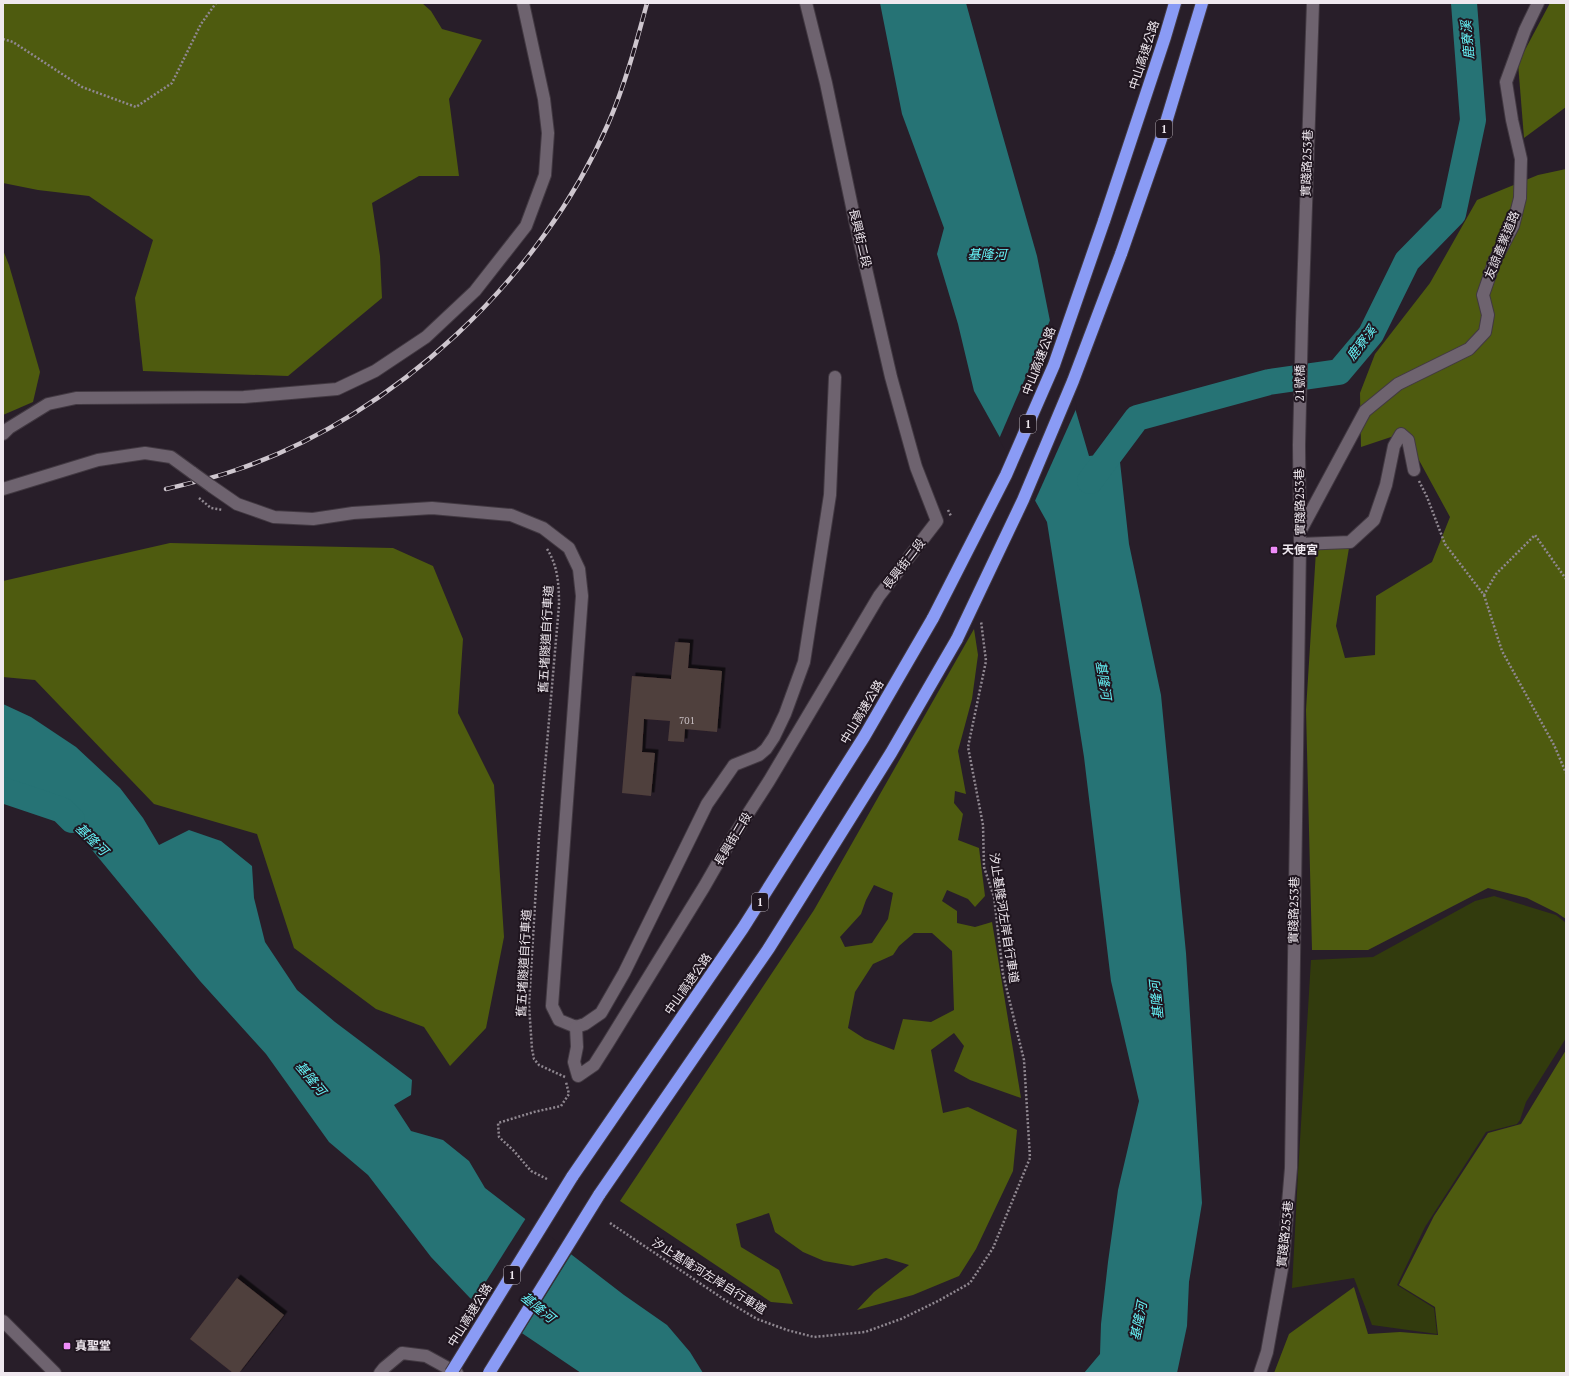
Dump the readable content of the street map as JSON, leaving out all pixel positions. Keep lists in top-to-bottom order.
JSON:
{
  "streets": {
    "highway": ["中山高速公路", "1"],
    "street": [
      "實踐路253巷",
      "長興街二段",
      "友諒產業道路",
      "21號橋"
    ],
    "path": ["舊五堵隧道自行車道", "汐止基隆河左岸自行車道"]
  },
  "crossings": [
    ["實踐路253巷", "友諒產業道路"],
    ["實踐路253巷", "21號橋"]
  ],
  "water": ["鹿寮溪", "基隆河"],
  "places": {
    "transit": ["天使宮", "真聖堂"]
  },
  "house_numbers": ["701"]
}
